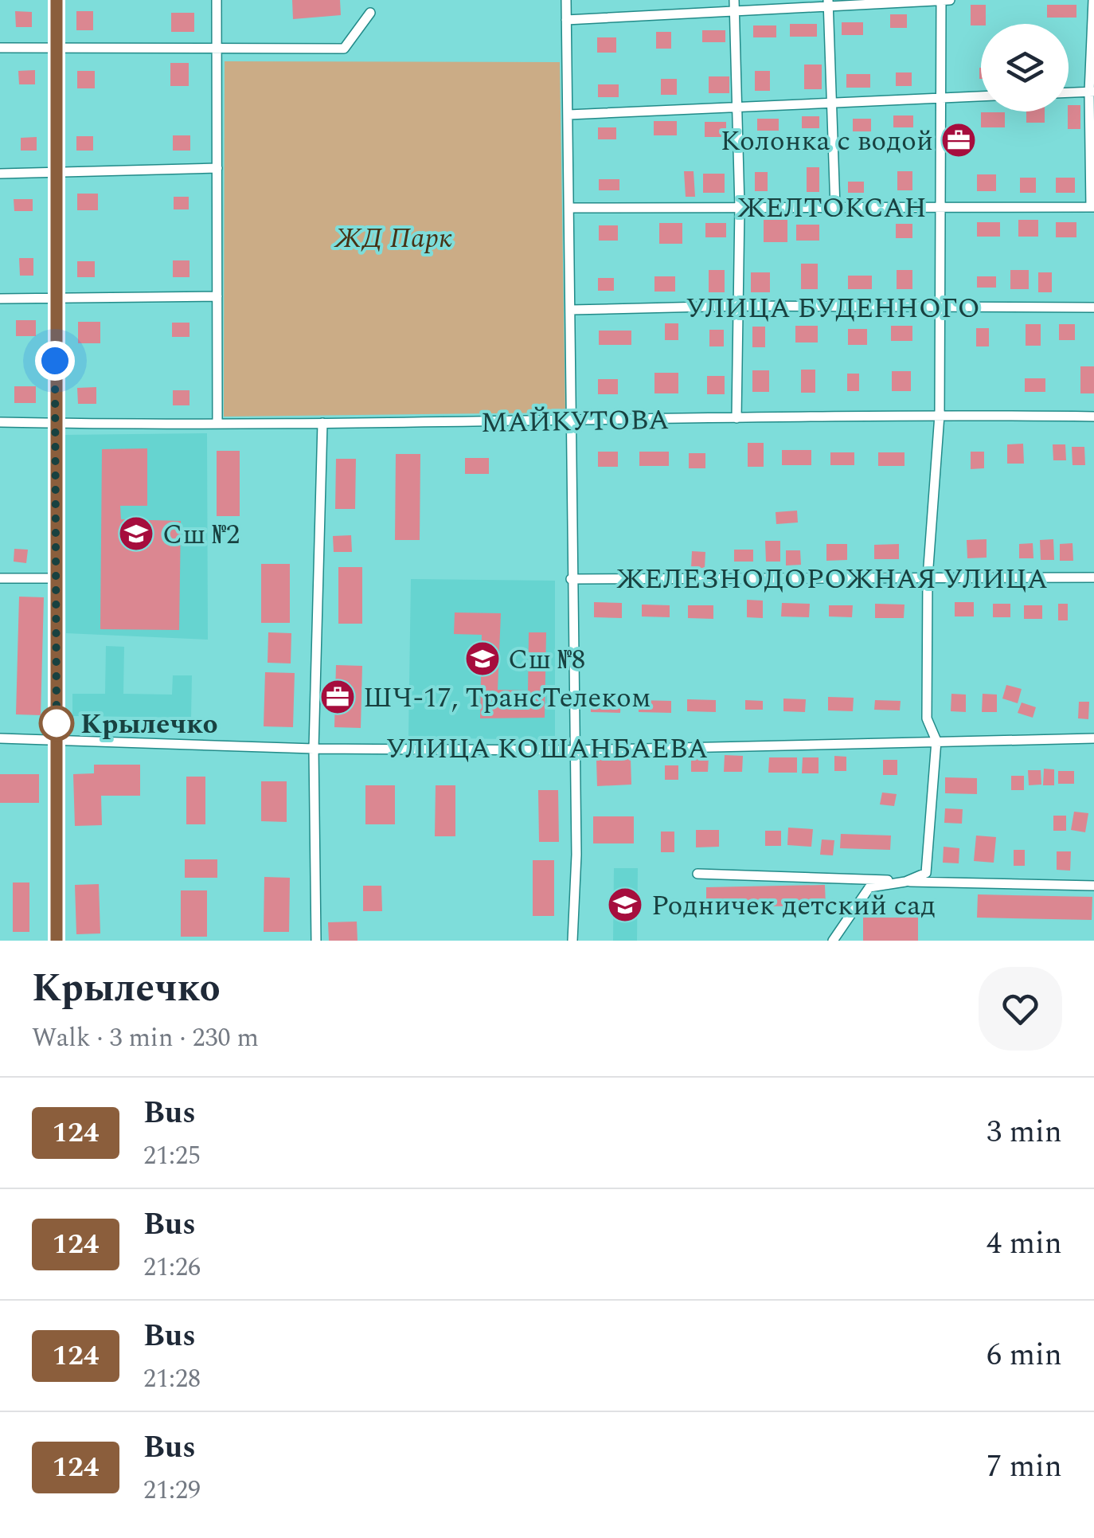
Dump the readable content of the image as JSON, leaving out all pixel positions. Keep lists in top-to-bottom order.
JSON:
{
  "streets": {
    "street": [
      "ЖЕЛТОКСАН",
      "УЛИЦА БУДЕННОГО",
      "МАЙКУТОВА",
      "ЖЕЛЕЗНОДОРОЖНАЯ УЛИЦА",
      "УЛИЦА КОШАНБАЕВА"
    ]
  },
  "parks": ["ЖД Парк"],
  "places": {
    "office": ["Колонка с водой", "ШЧ-17, ТрансТелеком"],
    "school or university": ["Сш №2", "Сш №8", "Родничек детский сад"],
    "other": ["Крылечко"]
  },
  "lines": ["bus line 124"],
  "page": {
    "heading": ["Крылечко", "Walk · 3 min · 230 m"],
    "list": [
      {
        "mark": "124",
        "name": "Bus",
        "note": "21:25",
        "value": "3 min"
      },
      {
        "mark": "124",
        "name": "Bus",
        "note": "21:26",
        "value": "4 min"
      },
      {
        "mark": "124",
        "name": "Bus",
        "note": "21:28",
        "value": "6 min"
      },
      {
        "mark": "124",
        "name": "Bus",
        "note": "21:29",
        "value": "7 min"
      }
    ]
  }
}
